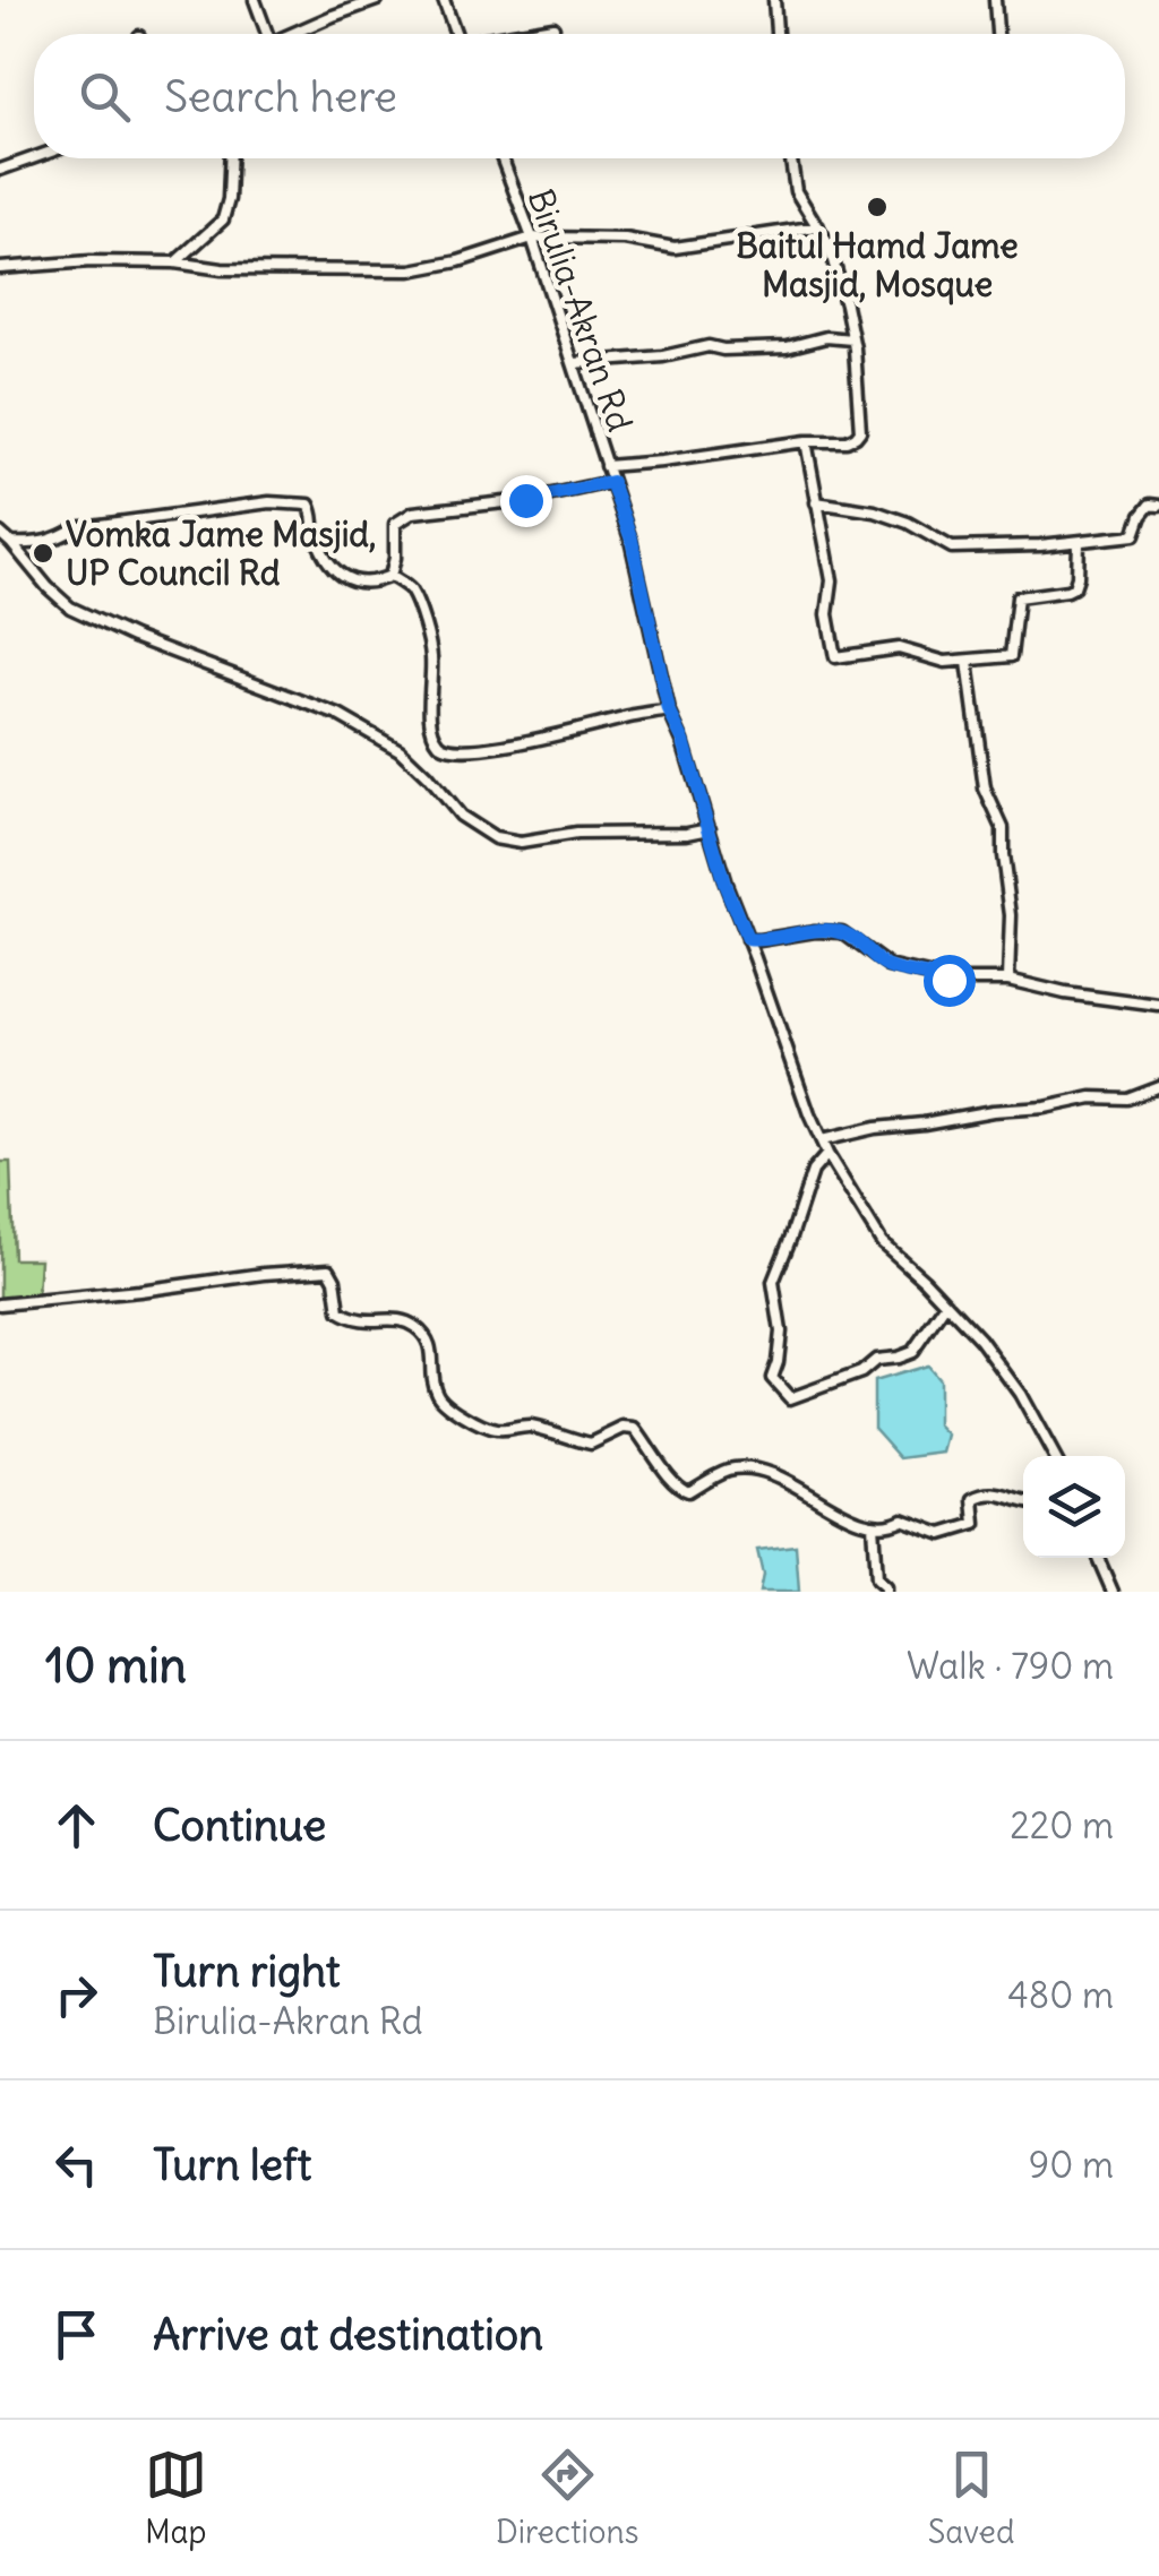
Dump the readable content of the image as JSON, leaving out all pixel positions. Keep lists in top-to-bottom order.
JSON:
{
  "streets": {
    "street": ["Birulia-Akran Rd"]
  },
  "places": ["Baitul Hamd Jame Masjid, Mosque", "Vomka Jame Masjid, UP Council Rd"],
  "page": {
    "search": "Search here",
    "heading": ["10 min", "Walk · 790 m"],
    "list": [
      ["Continue", "220 m"],
      ["Turn right", "Birulia-Akran Rd", "480 m"],
      ["Turn left", "90 m"],
      "Arrive at destination"
    ],
    "nav": ["Map", "Directions", "Saved"]
  }
}
